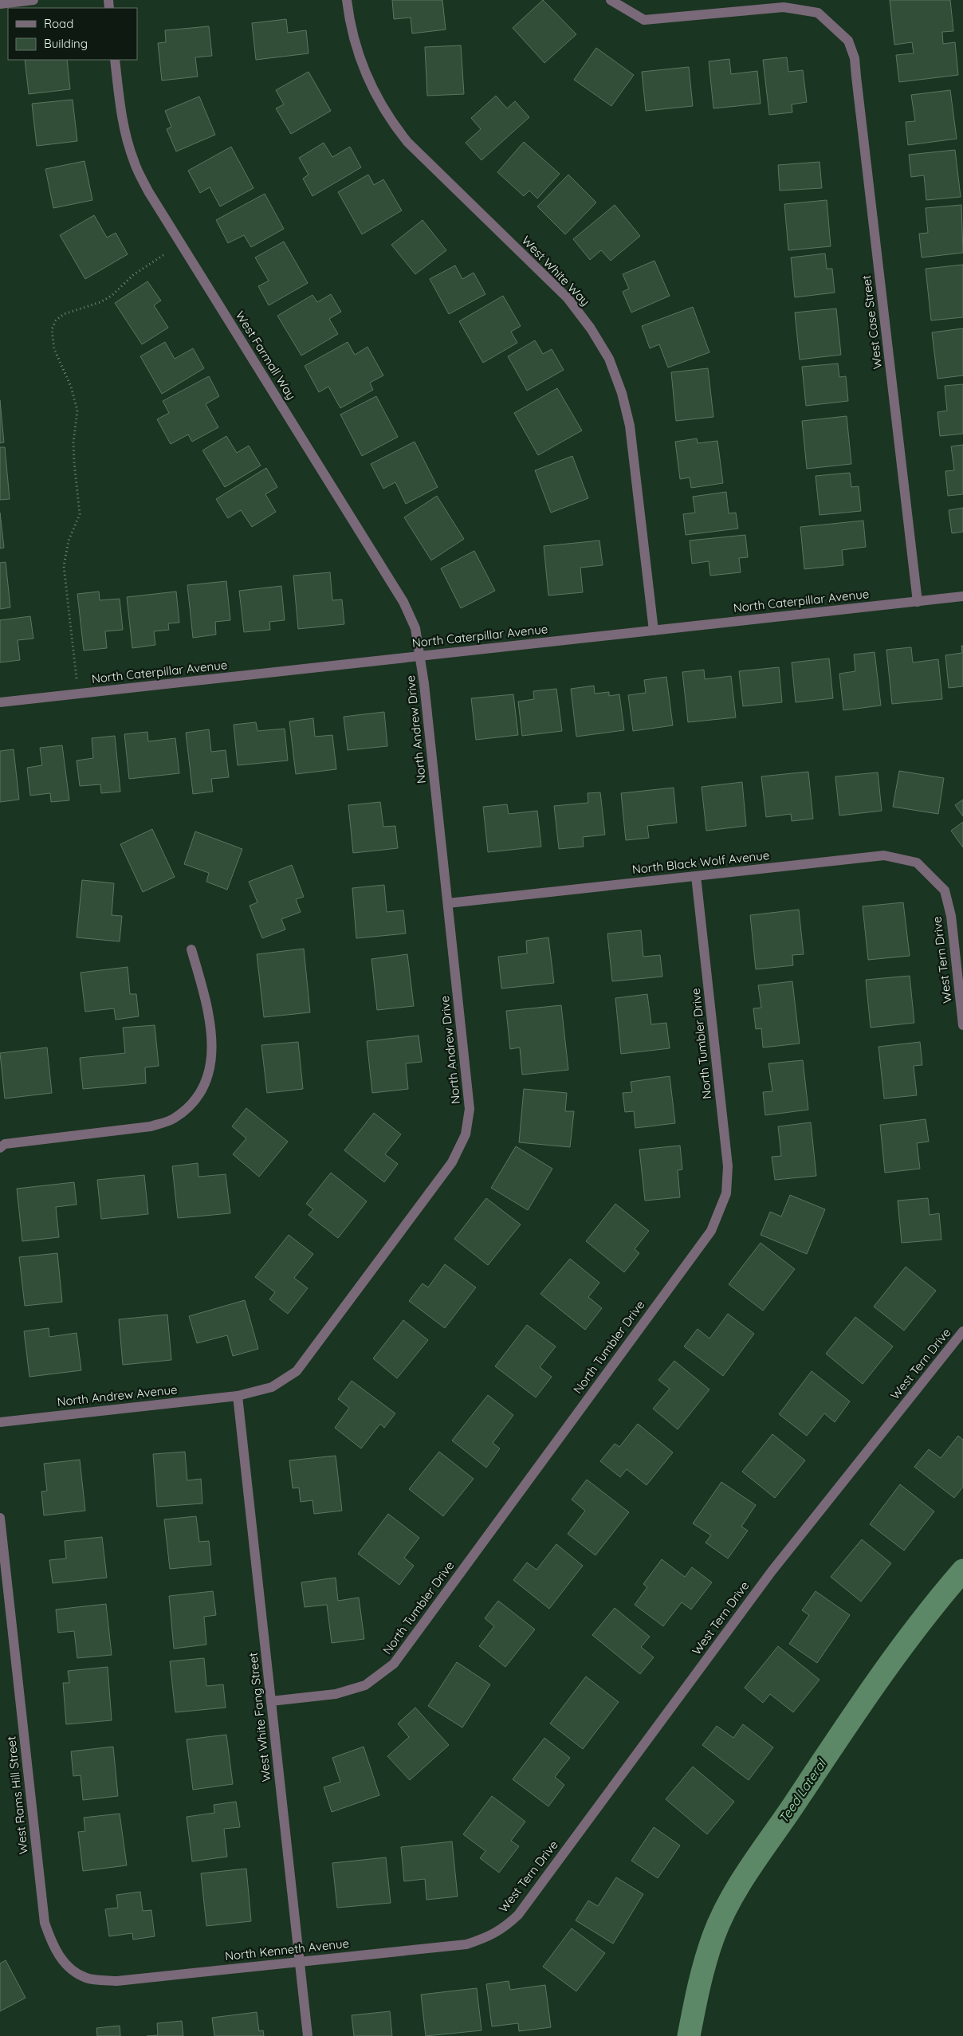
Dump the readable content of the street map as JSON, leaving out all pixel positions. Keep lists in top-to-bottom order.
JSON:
{
  "streets": {
    "street": [
      "West White Way",
      "West Case Street",
      "West Farmall Way",
      "North Caterpillar Avenue",
      "North Andrew Drive",
      "North Black Wolf Avenue",
      "West Tern Drive",
      "North Tumbler Drive",
      "North Andrew Avenue",
      "West White Fang Street",
      "West Rams Hill Street",
      "North Kenneth Avenue"
    ]
  },
  "crossings": [
    ["West White Way", "North Caterpillar Avenue"],
    ["West Case Street", "North Caterpillar Avenue"],
    ["West Farmall Way", "North Caterpillar Avenue"],
    ["West Farmall Way", "North Andrew Drive"],
    ["North Caterpillar Avenue", "North Andrew Drive"],
    ["North Andrew Drive", "North Black Wolf Avenue"],
    ["North Andrew Drive", "North Andrew Avenue"],
    ["North Andrew Drive", "West White Fang Street"],
    ["North Black Wolf Avenue", "West Tern Drive"],
    ["North Black Wolf Avenue", "North Tumbler Drive"],
    ["West Tern Drive", "North Kenneth Avenue"],
    ["North Tumbler Drive", "West White Fang Street"],
    ["North Andrew Avenue", "West White Fang Street"],
    ["West White Fang Street", "North Kenneth Avenue"],
    ["West Rams Hill Street", "North Kenneth Avenue"]
  ],
  "water": ["Teed Lateral"],
  "legend": ["Road", "Building"]
}
